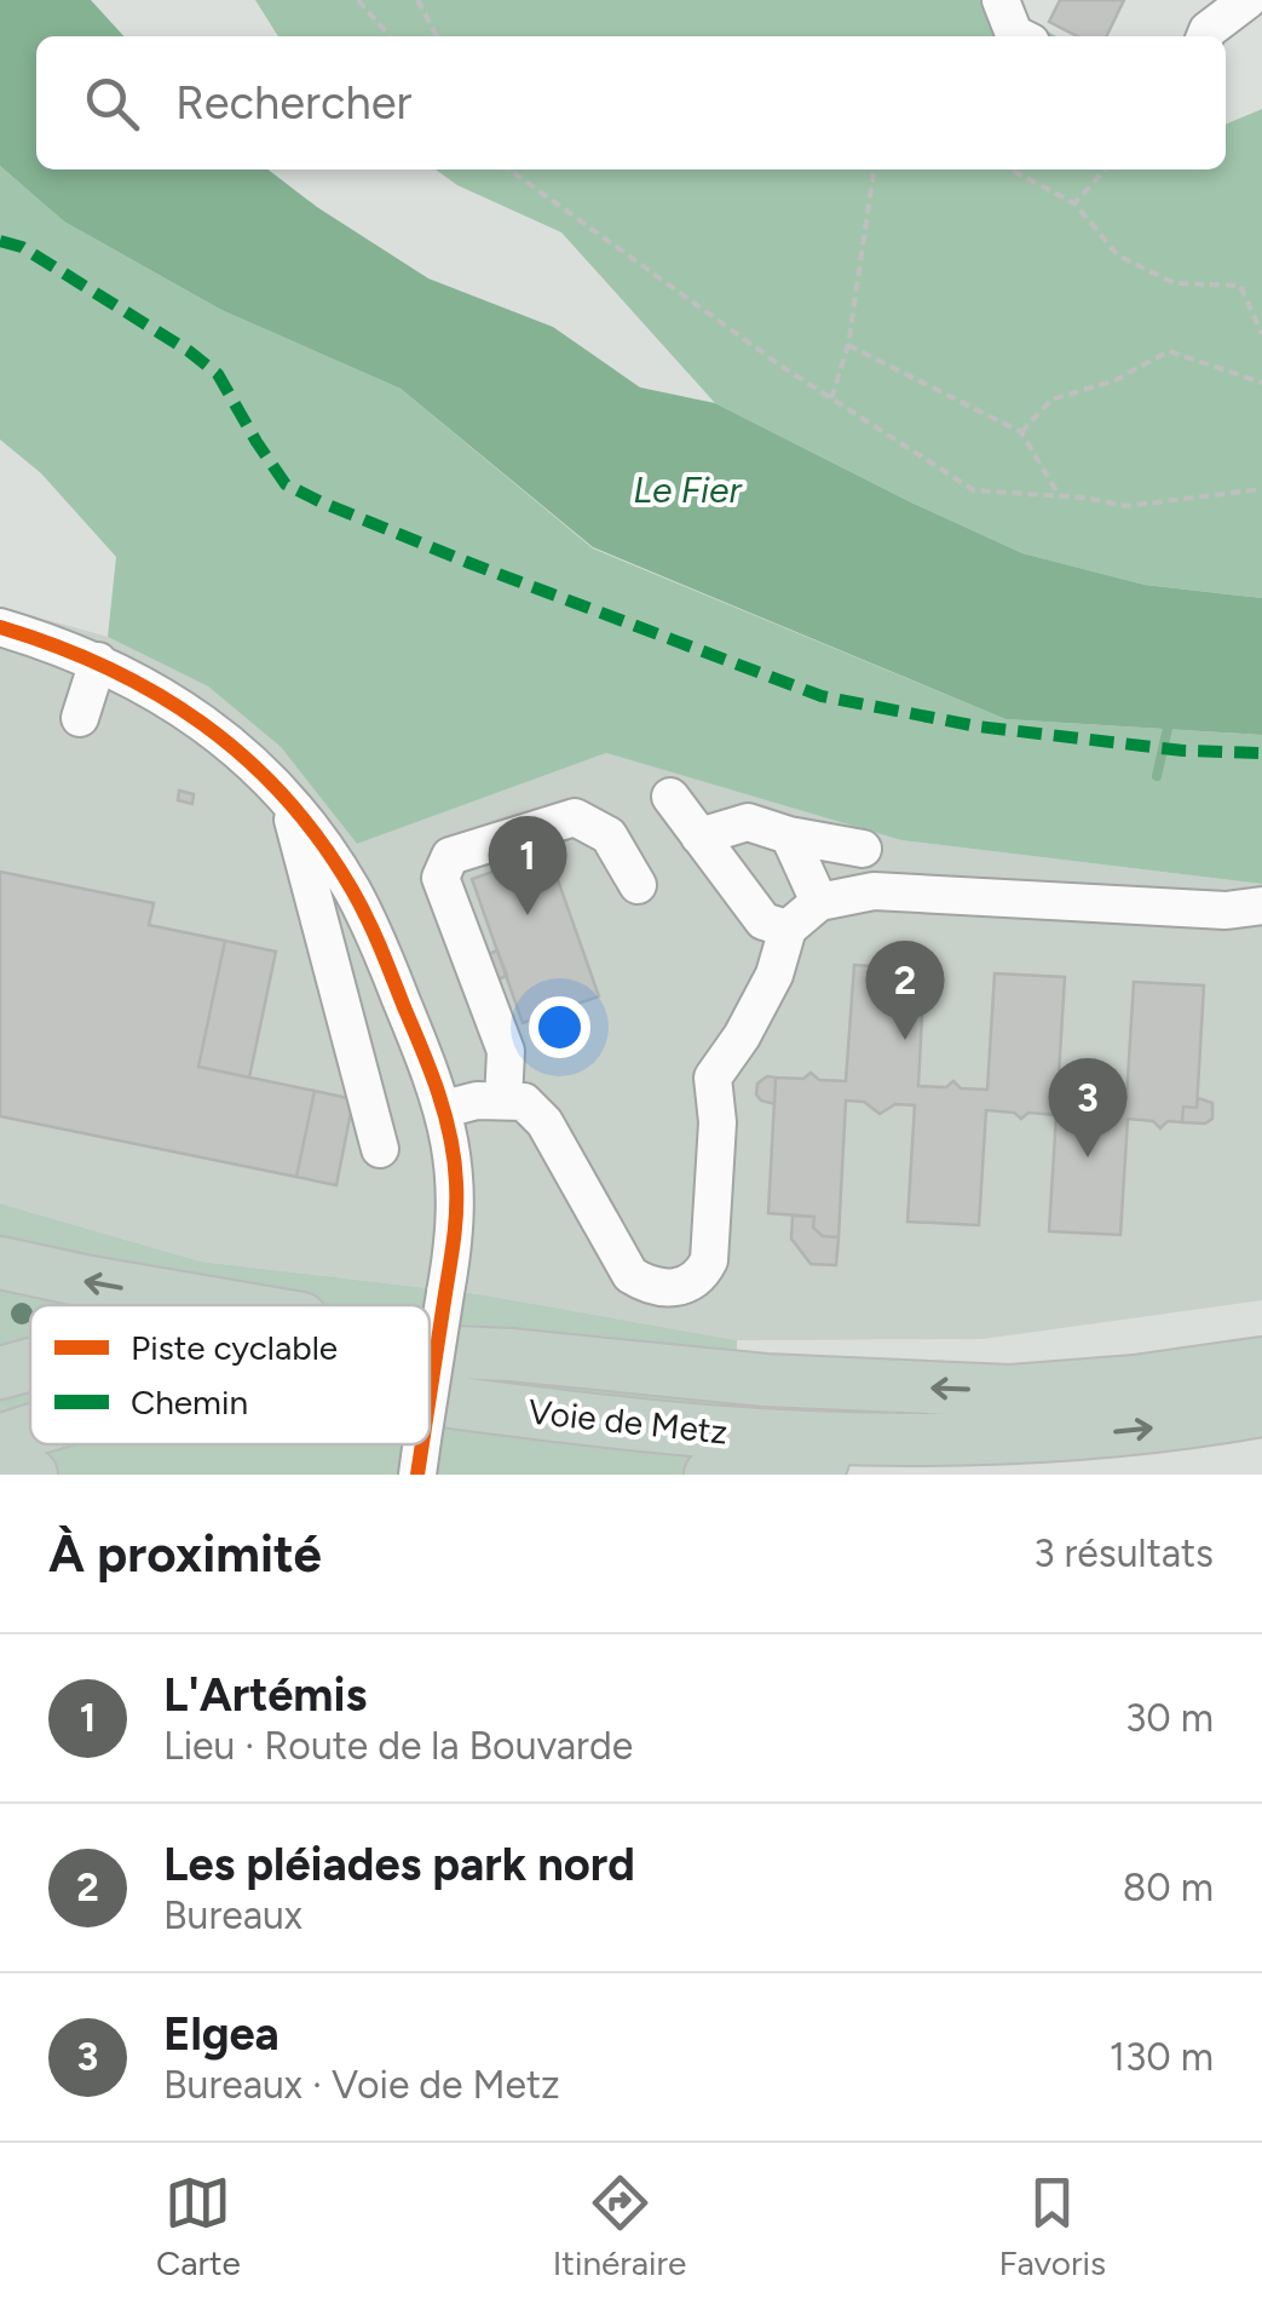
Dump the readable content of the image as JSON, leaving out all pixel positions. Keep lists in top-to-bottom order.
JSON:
{
  "streets": {
    "highway": ["Voie de Metz"]
  },
  "water": ["Le Fier"],
  "legend": ["Piste cyclable", "Chemin"],
  "page": {
    "search": "Rechercher",
    "pins": ["1", "2", "3"],
    "heading": ["À proximité", "3 résultats"],
    "list": [
      {
        "mark": "1",
        "name": "L'Artémis",
        "note": "Lieu · Route de la Bouvarde",
        "value": "30 m"
      },
      {
        "mark": "2",
        "name": "Les pléiades park nord",
        "note": "Bureaux",
        "value": "80 m"
      },
      {
        "mark": "3",
        "name": "Elgea",
        "note": "Bureaux · Voie de Metz",
        "value": "130 m"
      }
    ],
    "nav": ["Carte", "Itinéraire", "Favoris"]
  }
}
